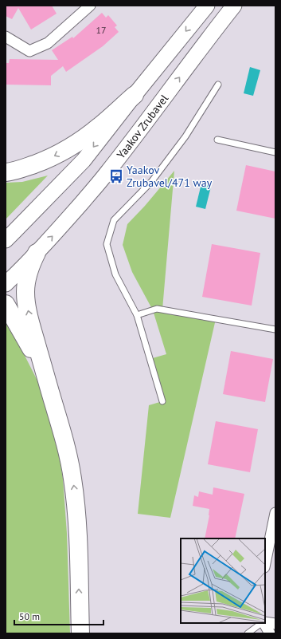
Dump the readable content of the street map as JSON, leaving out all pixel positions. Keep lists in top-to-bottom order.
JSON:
{
  "streets": {
    "main road": ["Yaakov Zrubavel"]
  },
  "places": {
    "bus stop": ["Yaakov Zrubavel/471 way"]
  },
  "house_numbers": ["17"],
  "scale_bar": "50 m"
}
